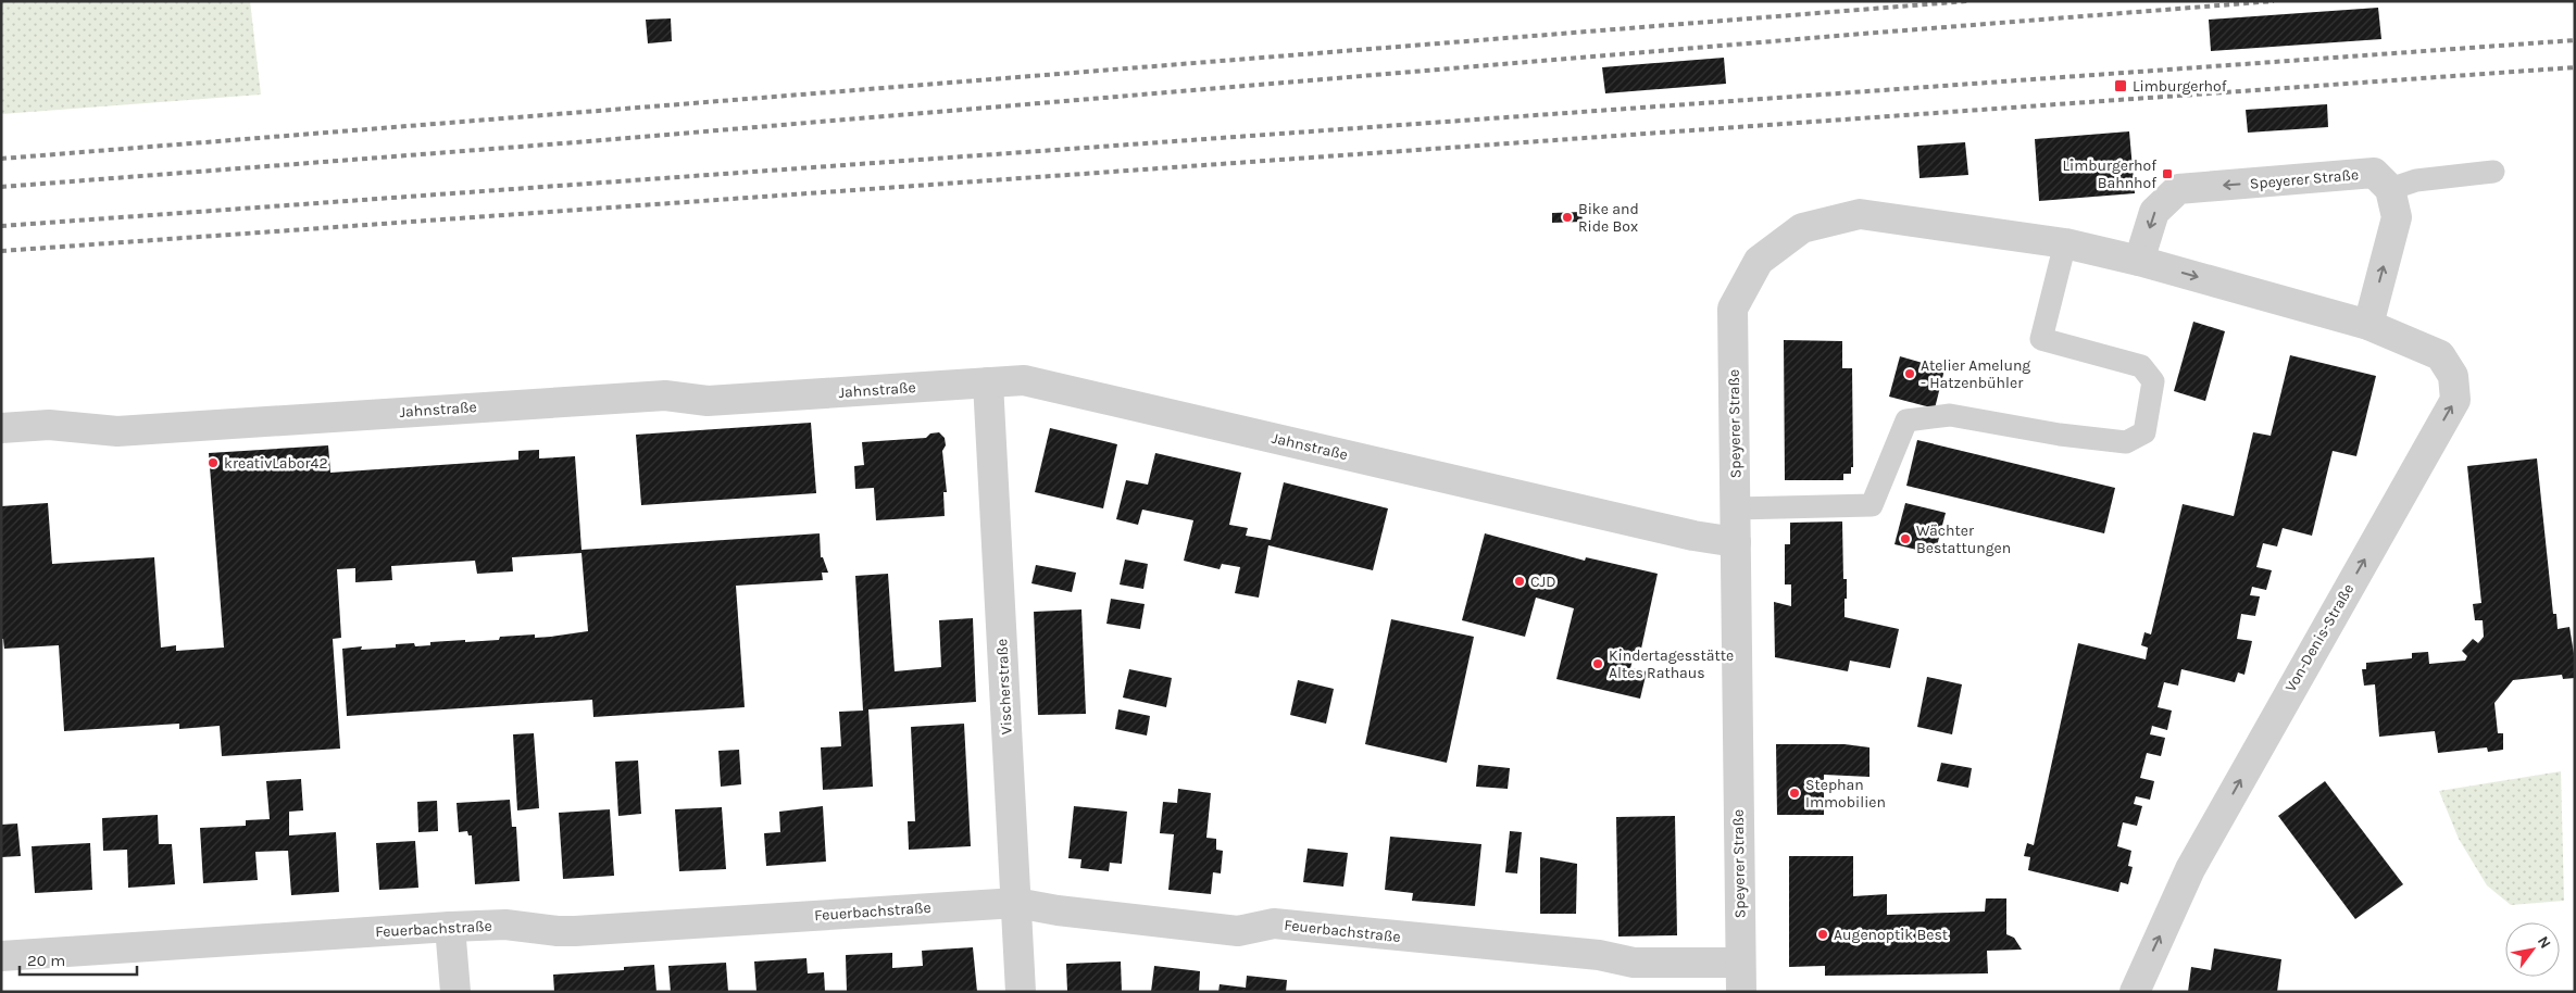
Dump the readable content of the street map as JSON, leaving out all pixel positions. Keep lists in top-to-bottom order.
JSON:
{
  "streets": {
    "street": [
      "Speyerer Straße",
      "Jahnstraße",
      "Von-Denis-Straße",
      "Vischerstraße",
      "Feuerbachstraße"
    ]
  },
  "crossings": [
    ["Speyerer Straße", "Jahnstraße"],
    ["Speyerer Straße", "Von-Denis-Straße"],
    ["Speyerer Straße", "Feuerbachstraße"],
    ["Jahnstraße", "Vischerstraße"],
    ["Vischerstraße", "Feuerbachstraße"]
  ],
  "one_way": ["Von-Denis-Straße"],
  "places": {
    "transit": ["Limburgerhof", "Limburgerhof Bahnhof"],
    "other": [
      "Bike and Ride Box",
      "Atelier Amelung - Hatzenbühler",
      "kreativLabor42",
      "Wächter Bestattungen",
      "CJD",
      "Kindertagesstätte Altes Rathaus",
      "Stephan Immobilien",
      "Augenoptik Best"
    ]
  },
  "scale_bar": "20 m",
  "north": "top right"
}
